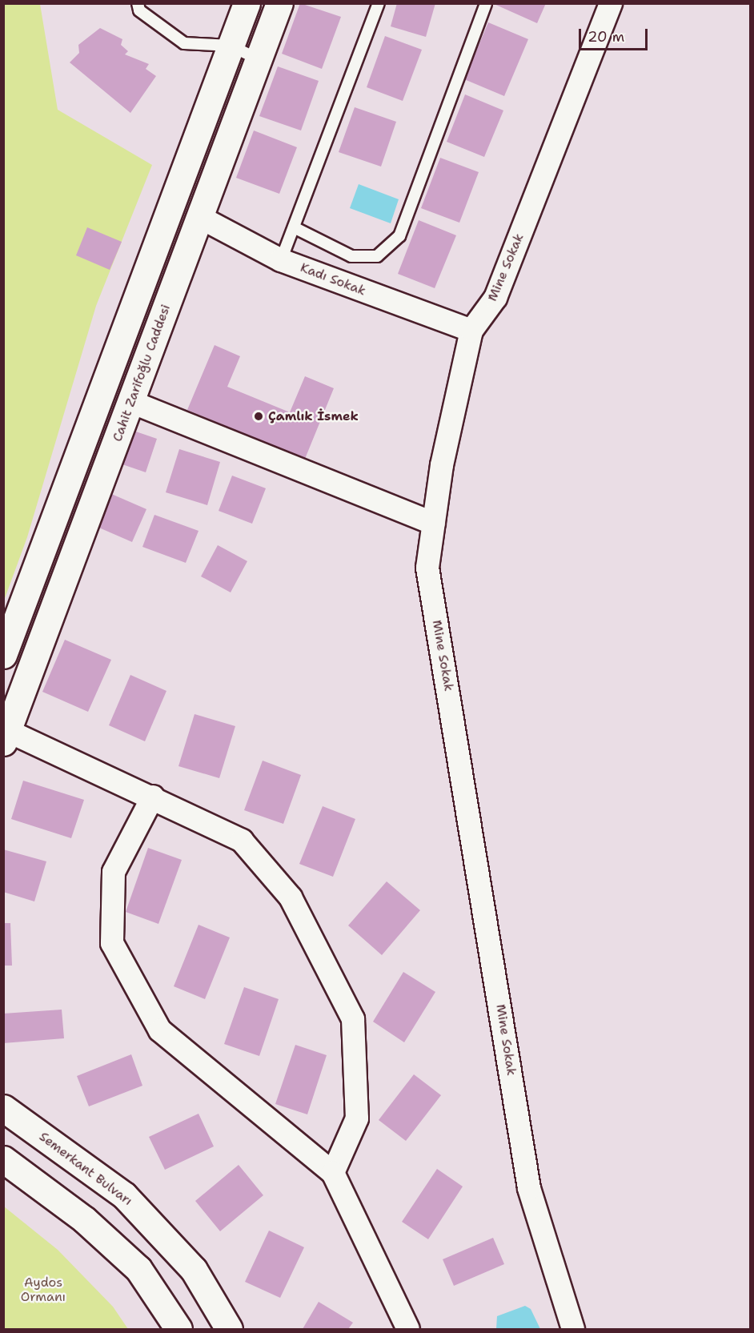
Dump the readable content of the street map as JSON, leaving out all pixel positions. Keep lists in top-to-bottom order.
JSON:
{
  "streets": {
    "main road": ["Cahit Zarifoğlu Caddesi", "Semerkant Bulvarı"],
    "street": ["Mine Sokak", "Kadı Sokak"]
  },
  "crossings": [
    ["Mine Sokak", "Kadı Sokak"],
    ["Kadı Sokak", "Cahit Zarifoğlu Caddesi"]
  ],
  "parks": ["Aydos Ormanı"],
  "places": ["Çamlık İsmek"],
  "scale_bar": "20 m"
}
